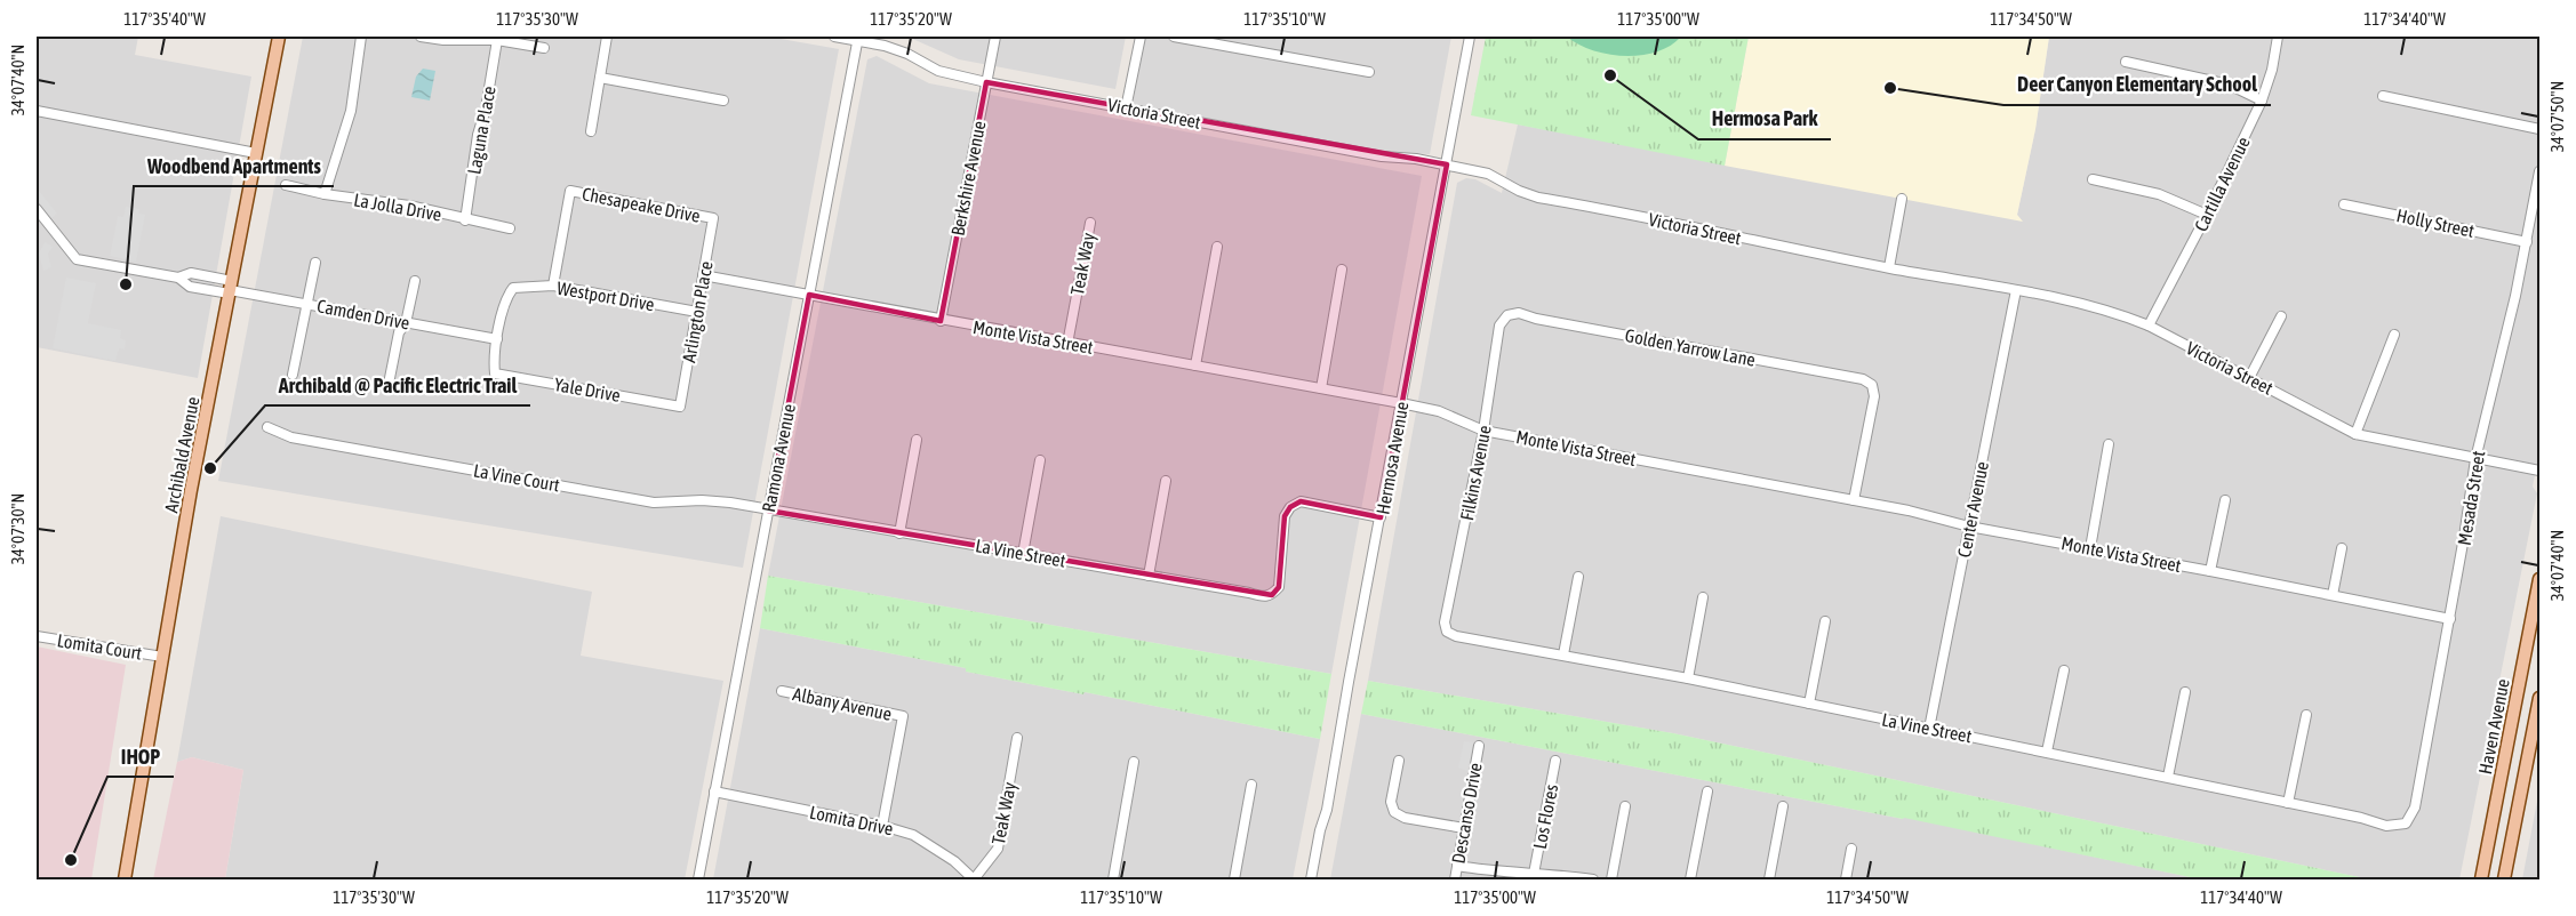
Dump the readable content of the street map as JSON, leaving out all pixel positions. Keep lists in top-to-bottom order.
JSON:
{
  "streets": {
    "main road": ["Archibald Avenue", "Haven Avenue"],
    "street": [
      "Victoria Street",
      "Laguna Place",
      "Berkshire Avenue",
      "Cartilla Avenue",
      "Chesapeake Drive",
      "La Jolla Drive",
      "Holly Street",
      "Teak Way",
      "Westport Drive",
      "Arlington Place",
      "Camden Drive",
      "Monte Vista Street",
      "Golden Yarrow Lane",
      "Yale Drive",
      "Ramona Avenue",
      "Hermosa Avenue",
      "Filkins Avenue",
      "La Vine Court",
      "Mesada Street",
      "Center Avenue",
      "La Vine Street",
      "Lomita Court",
      "Albany Avenue",
      "Descanso Drive",
      "Los Flores",
      "Lomita Drive"
    ]
  },
  "crossings": [
    ["Victoria Street", "Berkshire Avenue"],
    ["Victoria Street", "Cartilla Avenue"],
    ["Victoria Street", "Ramona Avenue"],
    ["Victoria Street", "Hermosa Avenue"],
    ["Victoria Street", "Mesada Street"],
    ["Victoria Street", "Center Avenue"],
    ["Laguna Place", "La Jolla Drive"],
    ["Berkshire Avenue", "Monte Vista Street"],
    ["Chesapeake Drive", "Westport Drive"],
    ["Chesapeake Drive", "Arlington Place"],
    ["Holly Street", "Mesada Street"],
    ["Teak Way", "Monte Vista Street"],
    ["Teak Way", "Lomita Drive"],
    ["Westport Drive", "Arlington Place"],
    ["Westport Drive", "Camden Drive"],
    ["Westport Drive", "Yale Drive"],
    ["Arlington Place", "Monte Vista Street"],
    ["Arlington Place", "Yale Drive"],
    ["Camden Drive", "Yale Drive"],
    ["Camden Drive", "Archibald Avenue"],
    ["Monte Vista Street", "Golden Yarrow Lane"],
    ["Monte Vista Street", "Ramona Avenue"],
    ["Monte Vista Street", "Hermosa Avenue"],
    ["Monte Vista Street", "Filkins Avenue"],
    ["Monte Vista Street", "Mesada Street"],
    ["Monte Vista Street", "Center Avenue"],
    ["Golden Yarrow Lane", "Filkins Avenue"],
    ["Archibald Avenue", "Lomita Court"],
    ["Ramona Avenue", "La Vine Court"],
    ["Ramona Avenue", "La Vine Street"],
    ["Ramona Avenue", "Lomita Drive"],
    ["Hermosa Avenue", "La Vine Street"],
    ["Filkins Avenue", "La Vine Street"],
    ["La Vine Court", "La Vine Street"],
    ["Mesada Street", "La Vine Street"],
    ["Center Avenue", "La Vine Street"],
    ["Albany Avenue", "Lomita Drive"]
  ],
  "places": [
    "Hermosa Park",
    "Deer Canyon Elementary School",
    "Woodbend Apartments",
    "Archibald @ Pacific Electric Trail",
    "IHOP"
  ],
  "coordinates": [
    "117°35'40\"W",
    "117°35'30\"W",
    "117°35'20\"W",
    "117°35'10\"W",
    "117°35'00\"W",
    "117°34'50\"W",
    "117°34'40\"W",
    "34°07'40\"N",
    "34°07'50\"N",
    "34°07'30\"N"
  ]
}
